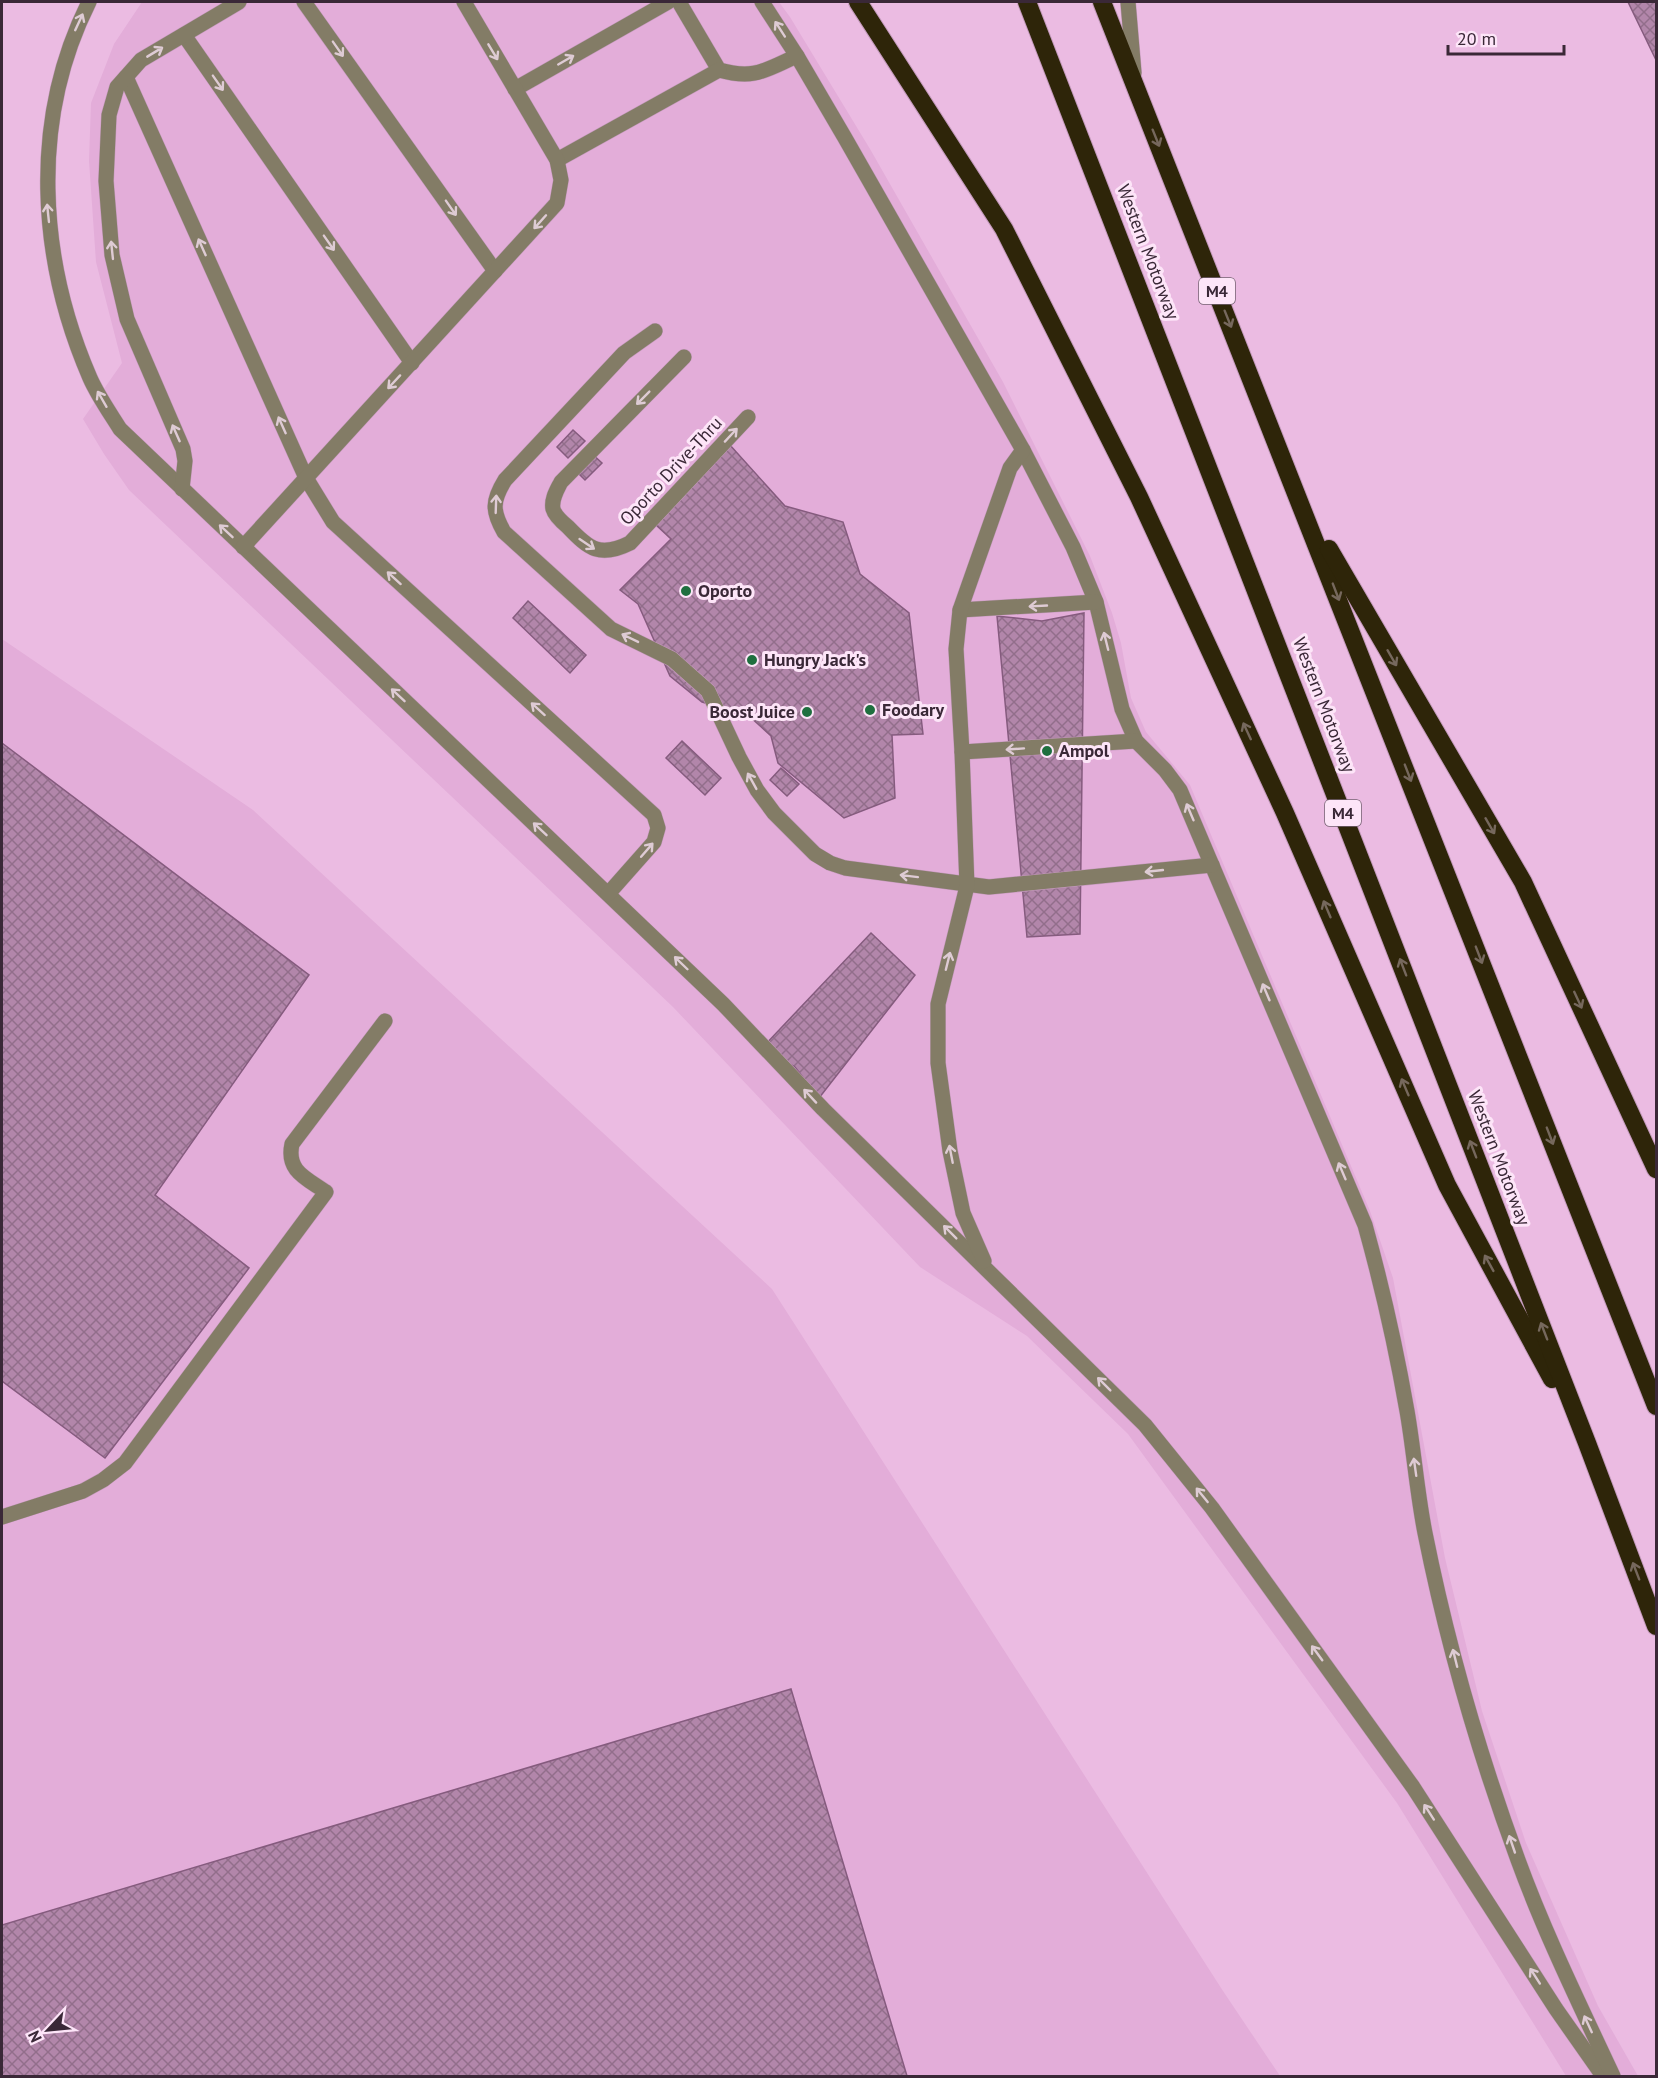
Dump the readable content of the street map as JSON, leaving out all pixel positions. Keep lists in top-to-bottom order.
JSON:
{
  "streets": {
    "highway": ["Western Motorway", "M4"],
    "lane": ["Oporto Drive-Thru"]
  },
  "places": [
    "Oporto",
    "Hungry Jack's",
    "Foodary",
    "Boost Juice",
    "Ampol"
  ],
  "scale_bar": "20 m",
  "north": "bottom left"
}
